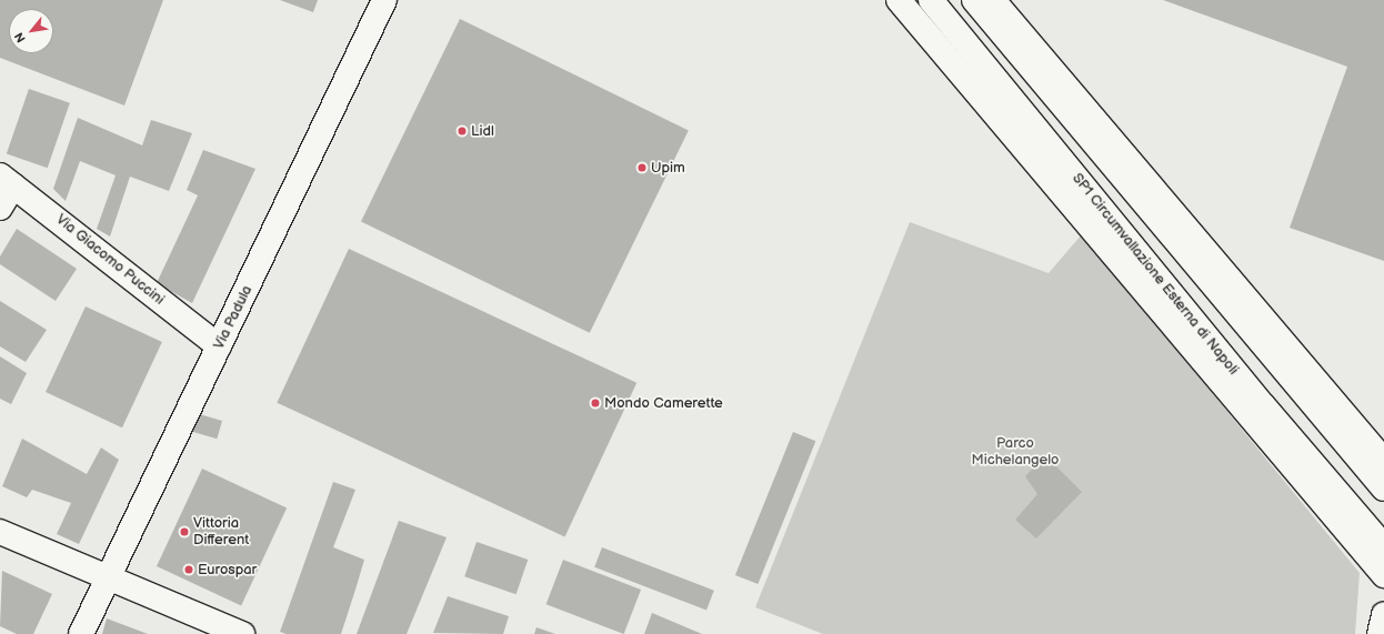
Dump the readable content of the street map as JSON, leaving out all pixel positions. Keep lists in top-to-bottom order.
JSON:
{
  "streets": {
    "main road": ["Via Giacomo Puccini", "SP1 Circumvallazione Esterna di Napoli", "Via Padula"]
  },
  "crossings": [
    ["Via Giacomo Puccini", "Via Padula"]
  ],
  "parks": ["Parco Michelangelo"],
  "places": [
    "Lidl",
    "Upim",
    "Mondo Camerette",
    "Vittoria Different",
    "Eurospar"
  ],
  "north": "bottom left"
}
